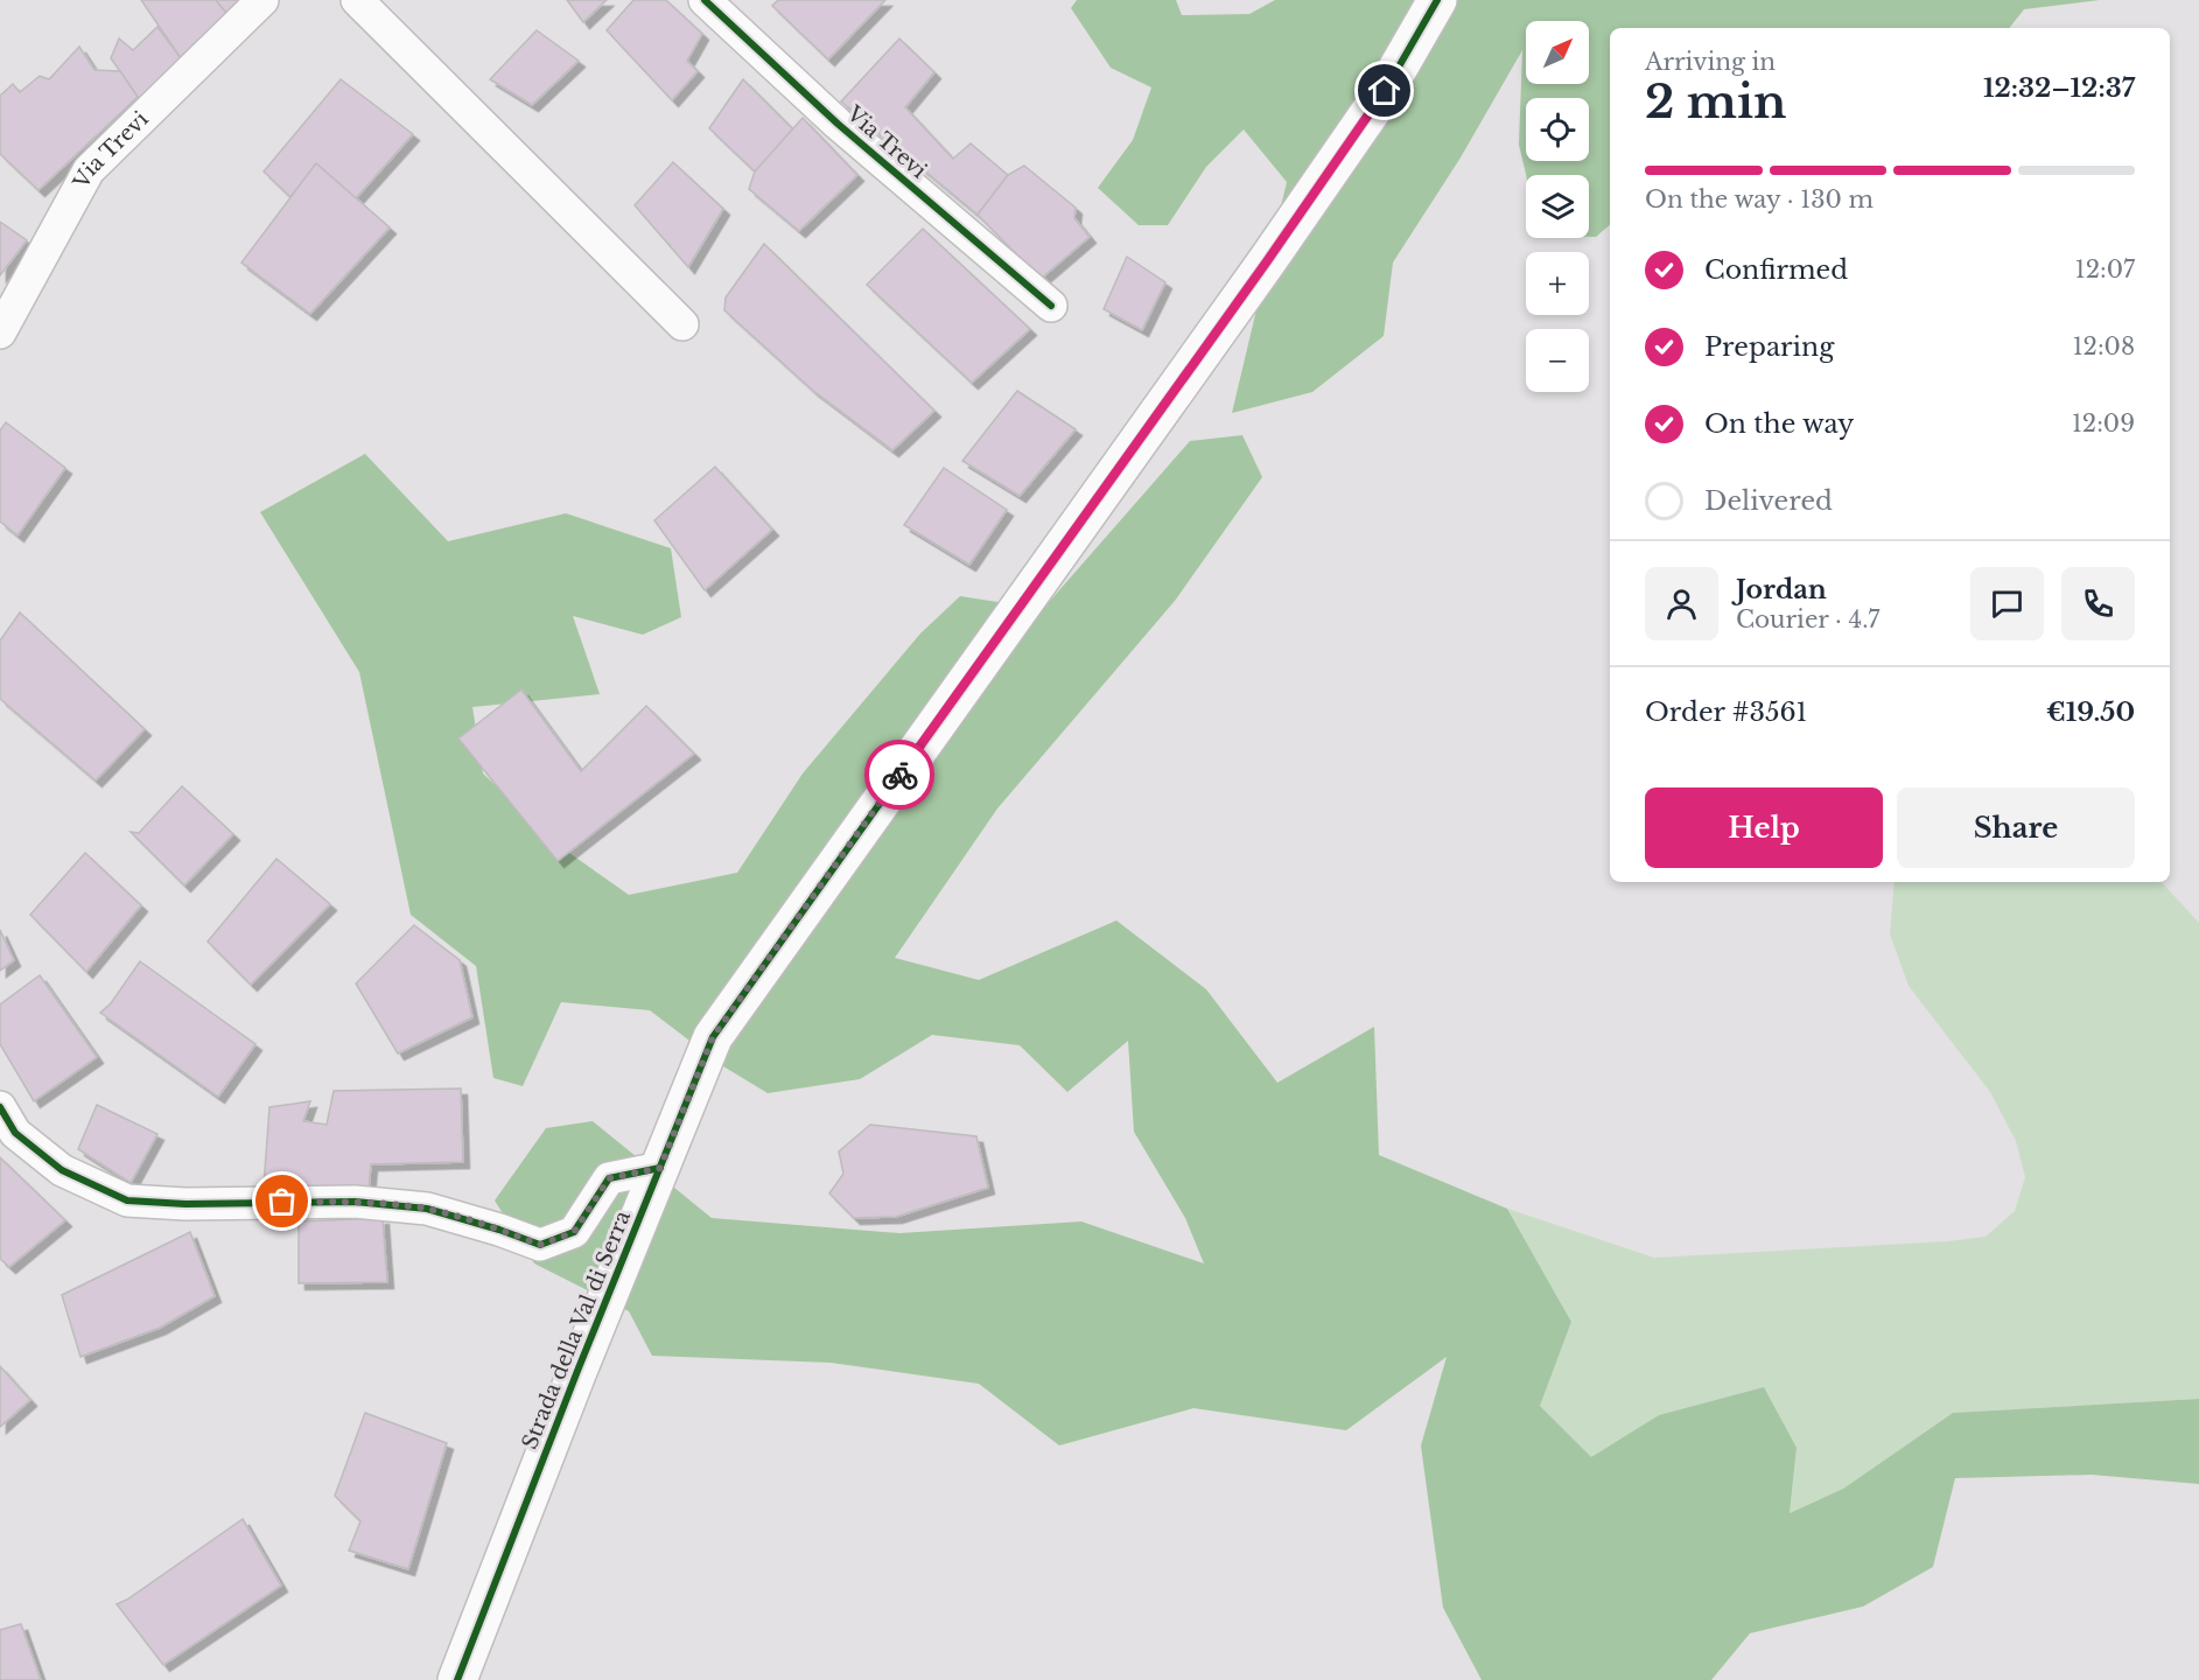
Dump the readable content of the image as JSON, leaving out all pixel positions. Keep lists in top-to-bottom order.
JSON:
{
  "streets": {
    "street": ["Via Trevi", "Strada della Val di Serra"]
  },
  "north": "top right",
  "page": {
    "map_buttons": ["+", "−"],
    "heading": ["2 min", "Arriving in", "12:32–12:37"],
    "panel": [
      "Jordan",
      "Courier · 4.7",
      "Order #3561",
      "€19.50"
    ],
    "bar": "On the way · 130 m",
    "list": [
      ["Confirmed", "12:07"],
      ["Preparing", "12:08"],
      ["On the way", "12:09"],
      "Delivered"
    ],
    "buttons": ["Help", "Share"]
  }
}
